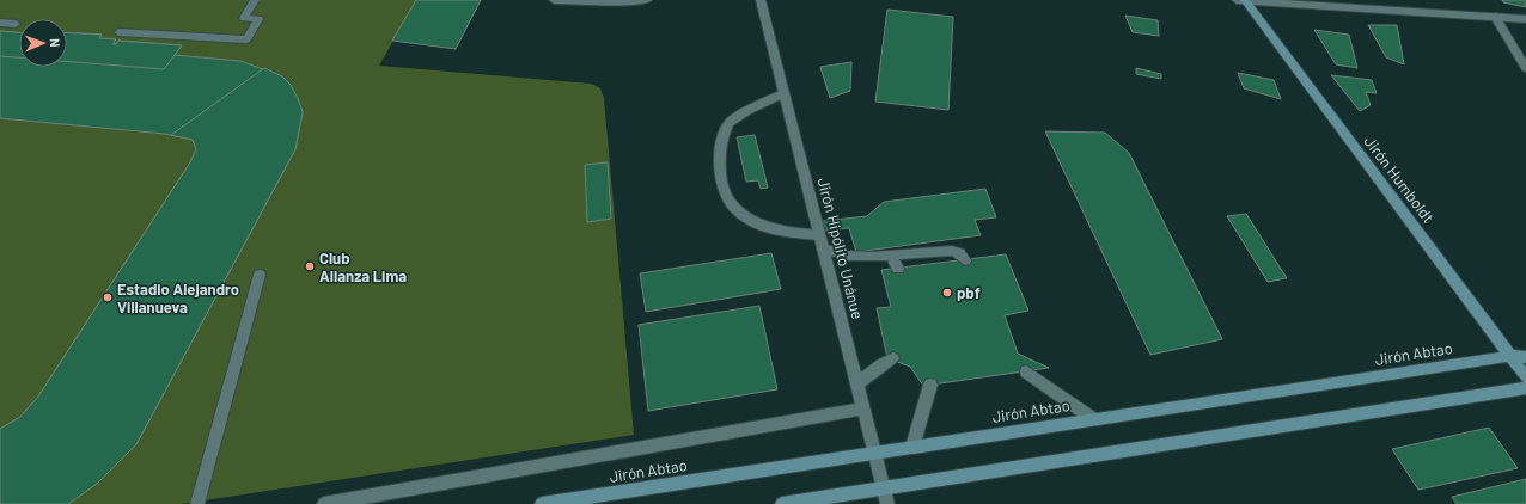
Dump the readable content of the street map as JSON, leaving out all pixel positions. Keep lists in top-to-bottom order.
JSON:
{
  "streets": {
    "street": ["Jirón Humboldt", "Jirón Hipólito Unánue", "Jirón Abtao"]
  },
  "crossings": [
    ["Jirón Humboldt", "Jirón Abtao"],
    ["Jirón Hipólito Unánue", "Jirón Abtao"]
  ],
  "places": ["Club Alianza Lima", "pbf", "Estadio Alejandro Villanueva"],
  "north": "right"
}
